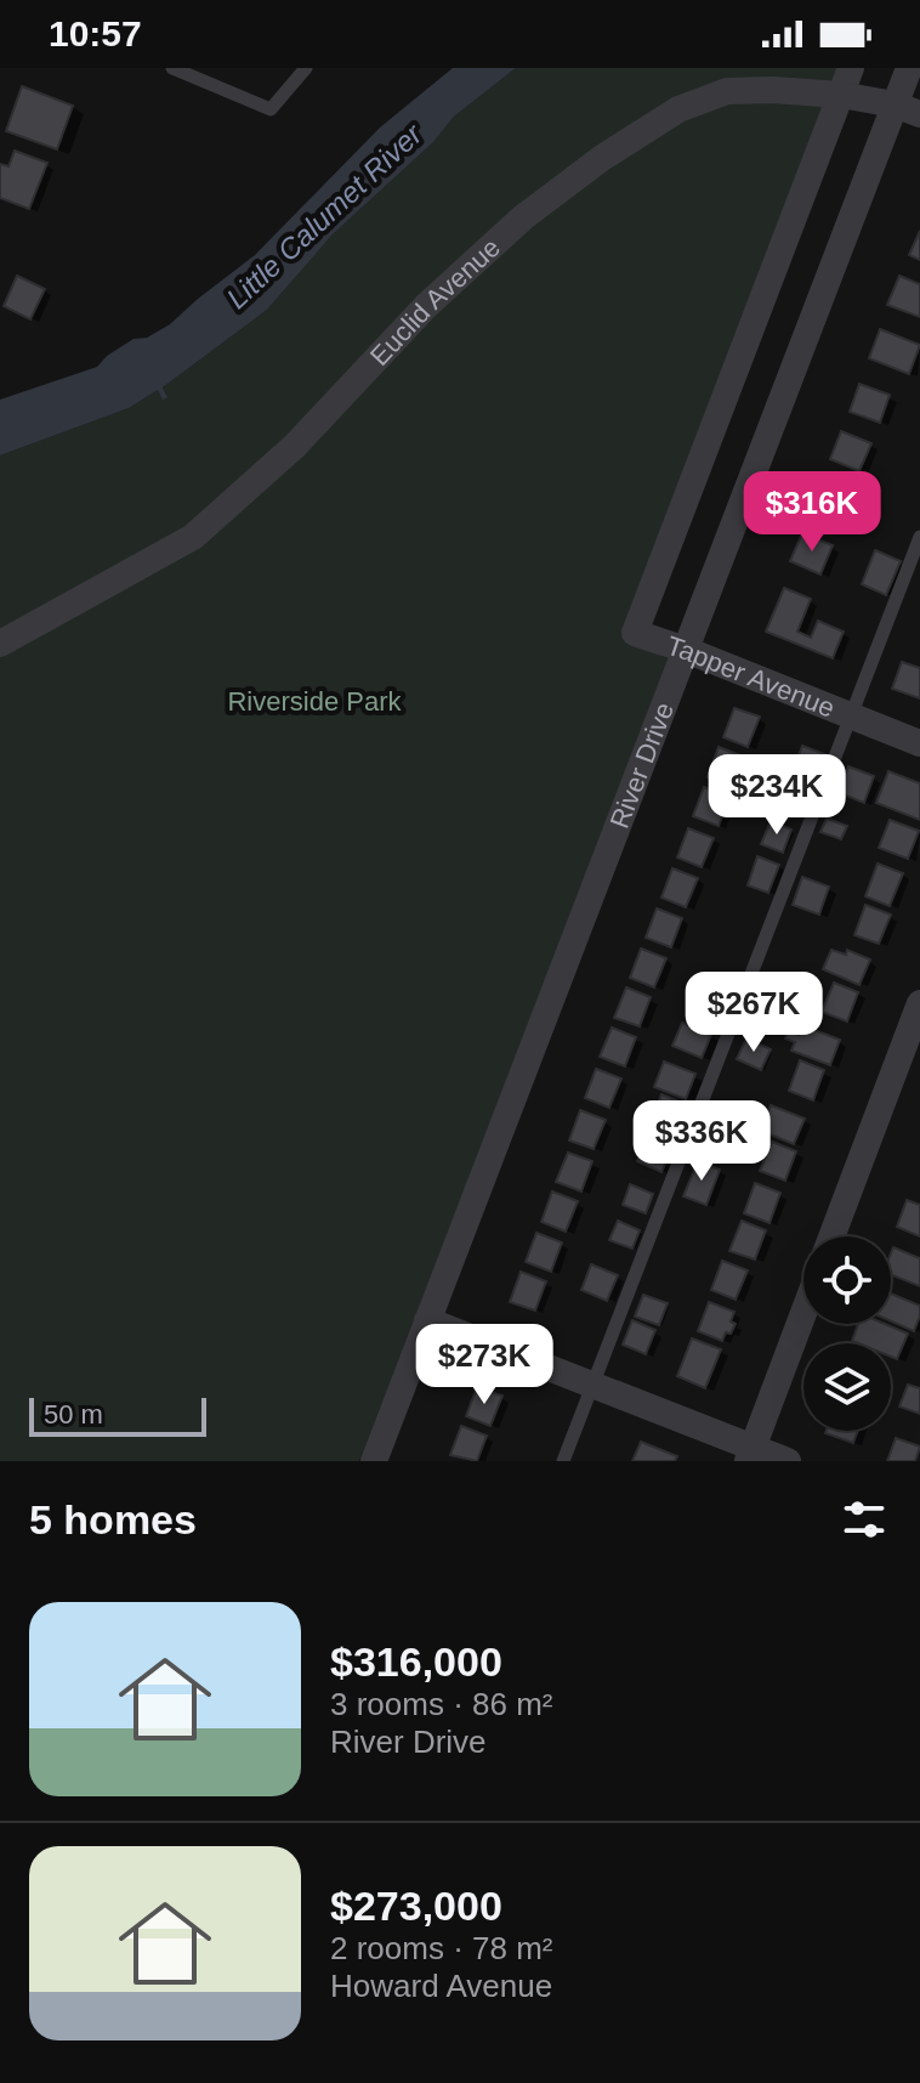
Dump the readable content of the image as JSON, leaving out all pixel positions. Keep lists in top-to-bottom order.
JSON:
{
  "streets": {
    "street": ["Euclid Avenue", "Tapper Avenue", "River Drive"]
  },
  "crossings": [
    ["Euclid Avenue", "Tapper Avenue"],
    ["Euclid Avenue", "River Drive"],
    ["Tapper Avenue", "River Drive"]
  ],
  "water": ["Little Calumet River"],
  "parks": ["Riverside Park"],
  "scale_bar": "50 m",
  "page": {
    "status": "10:57",
    "price": [
      "$316K",
      "$234K",
      "$267K",
      "$336K",
      "$273K"
    ],
    "scale": "50 m",
    "heading": "5 homes",
    "list": [
      {
        "name": "$316,000",
        "note": "3 rooms · 86 m² · River Drive"
      },
      {
        "name": "$273,000",
        "note": "2 rooms · 78 m² · Howard Avenue"
      }
    ]
  }
}
